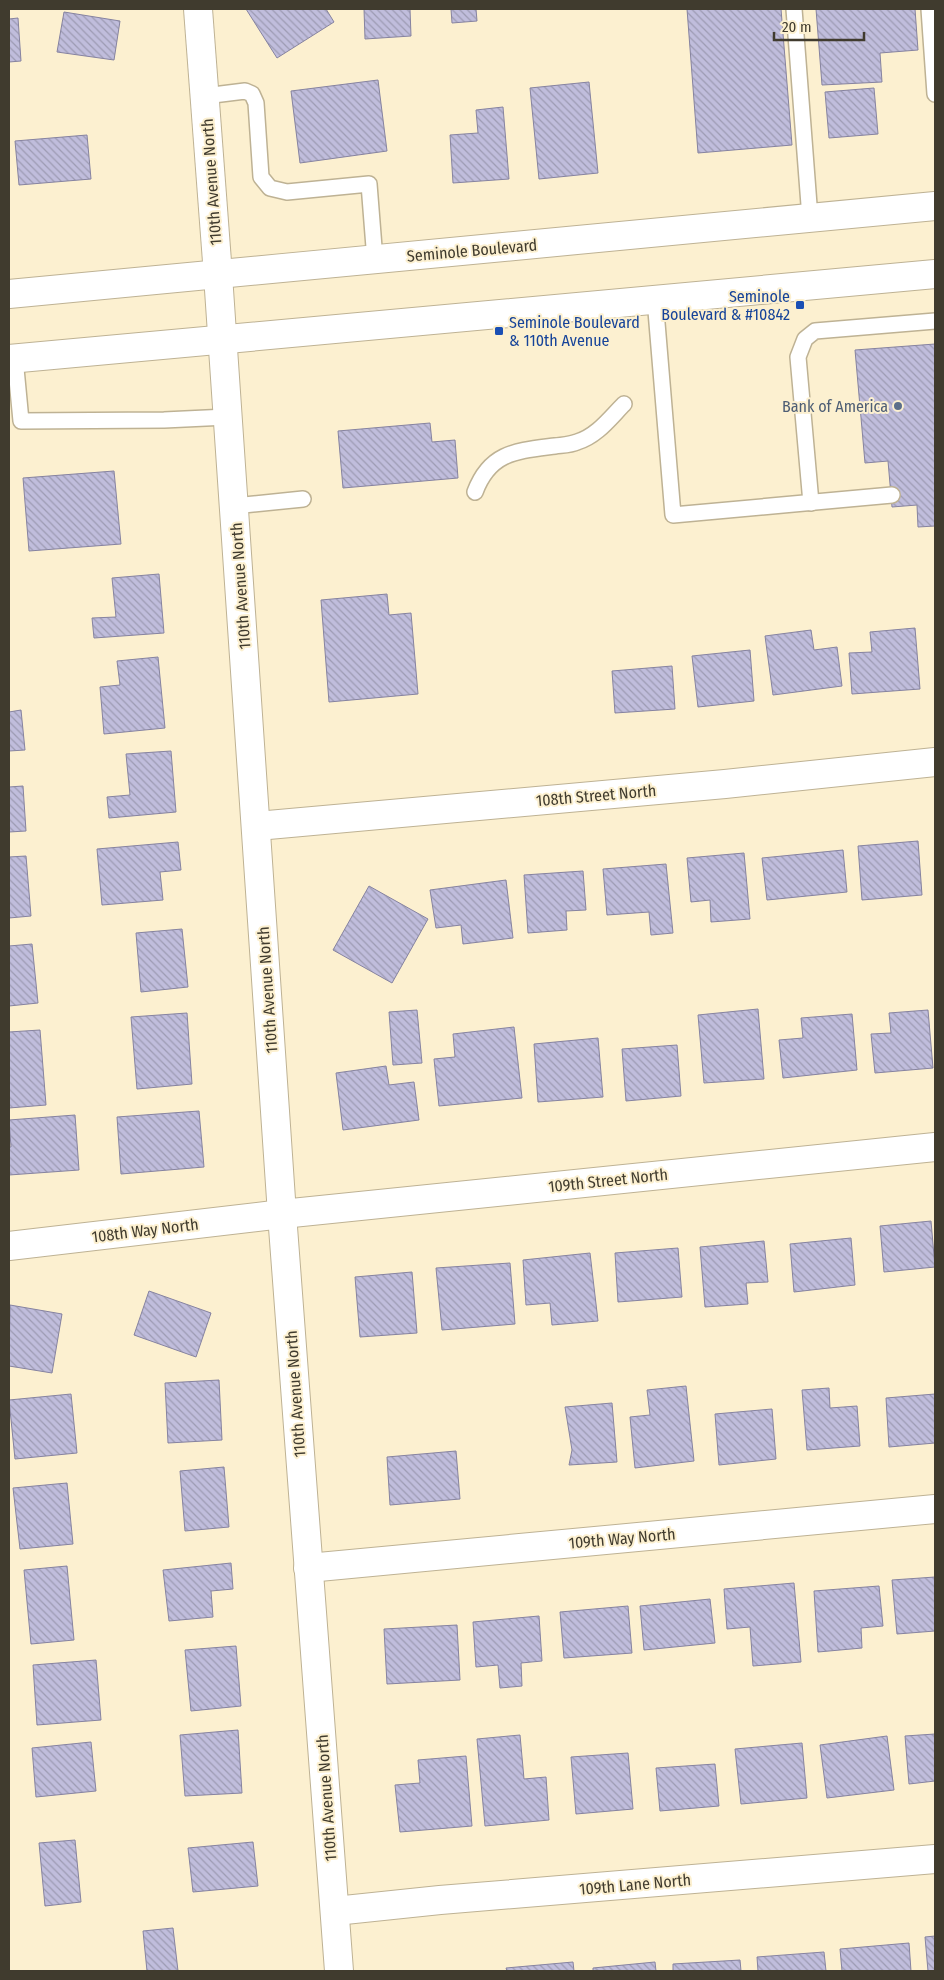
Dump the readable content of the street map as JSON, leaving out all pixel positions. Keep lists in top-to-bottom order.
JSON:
{
  "streets": {
    "street": [
      "110th Avenue North",
      "Seminole Boulevard",
      "108th Street North",
      "109th Street North",
      "108th Way North",
      "109th Way North",
      "109th Lane North"
    ]
  },
  "crossings": [
    ["110th Avenue North", "Seminole Boulevard"],
    ["110th Avenue North", "108th Street North"],
    ["110th Avenue North", "109th Street North"],
    ["110th Avenue North", "108th Way North"],
    ["110th Avenue North", "109th Way North"],
    ["110th Avenue North", "109th Lane North"],
    ["109th Street North", "108th Way North"]
  ],
  "places": {
    "transit": ["Seminole Boulevard & #10842", "Seminole Boulevard & 110th Avenue"],
    "other": ["Bank of America"]
  },
  "scale_bar": "20 m"
}
